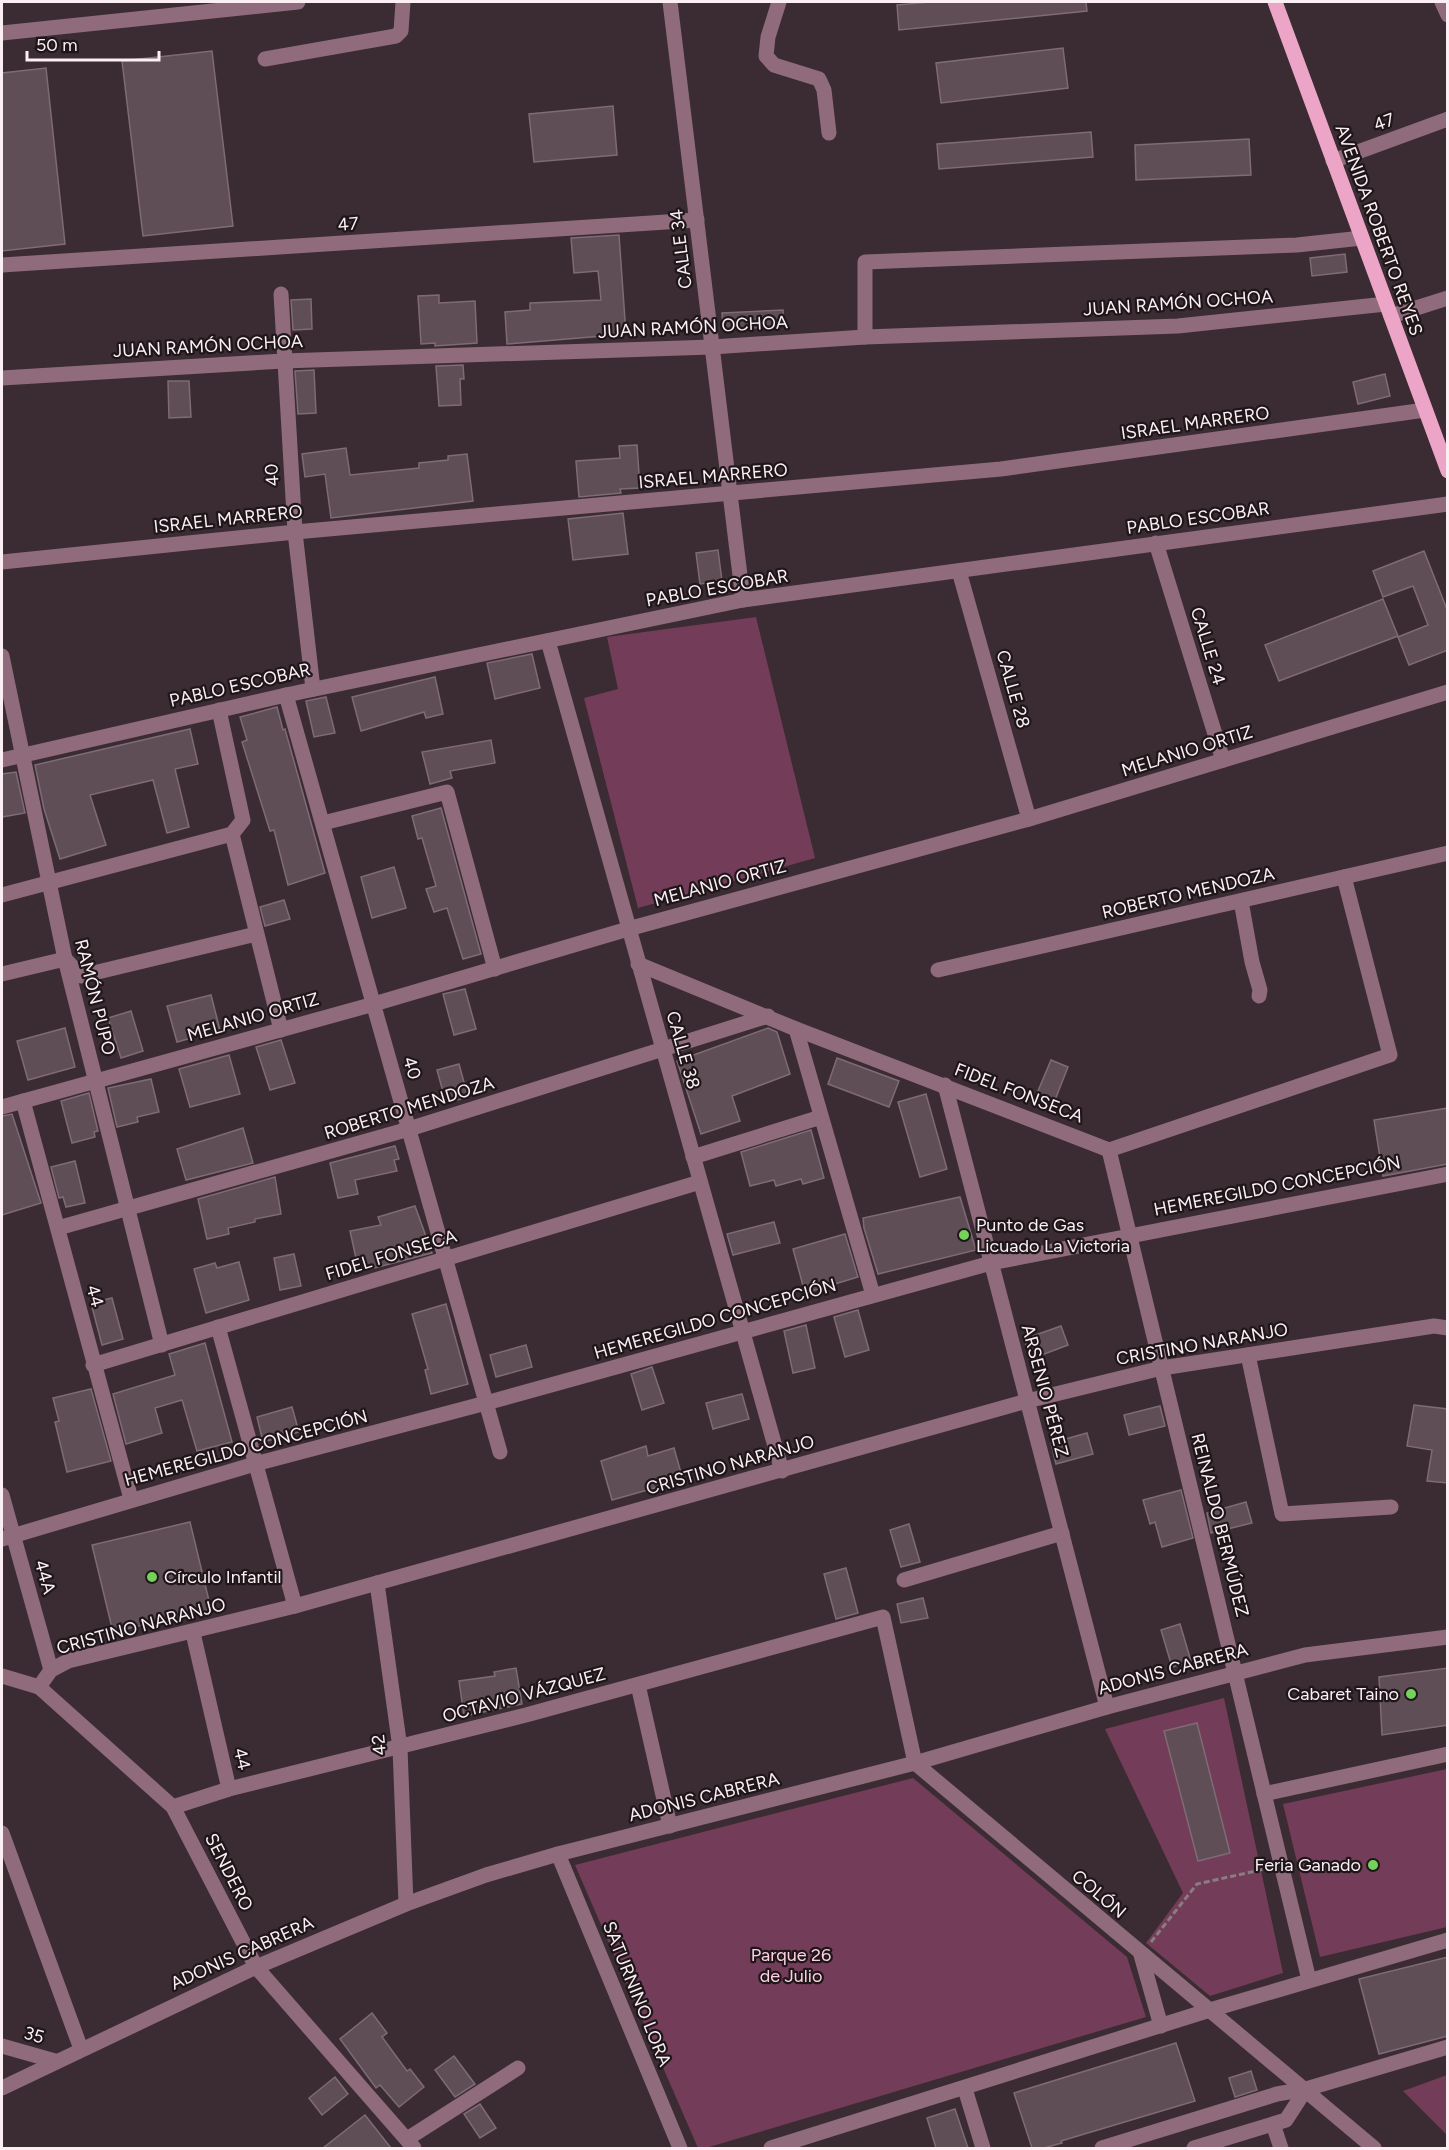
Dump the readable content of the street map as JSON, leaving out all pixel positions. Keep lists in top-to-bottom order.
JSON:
{
  "streets": {
    "main road": ["AVENIDA ROBERTO REYES"],
    "street": [
      "47",
      "CALLE 34",
      "JUAN RAMÓN OCHOA",
      "ISRAEL MARRERO",
      "40",
      "PABLO ESCOBAR",
      "CALLE 24",
      "CALLE 28",
      "MELANIO ORTIZ",
      "ROBERTO MENDOZA",
      "RAMÓN PUPO",
      "CALLE 38",
      "FIDEL FONSECA",
      "HEMEREGILDO CONCEPCIÓN",
      "44",
      "CRISTINO NARANJO",
      "ARSENIO PÉREZ",
      "REINALDO BERMÚDEZ",
      "44A",
      "ADONIS CABRERA",
      "OCTAVIO VÁZQUEZ",
      "42",
      "SENDERO",
      "COLÓN",
      "SATURNINO LORA",
      "35"
    ]
  },
  "crossings": [
    ["47", "AVENIDA ROBERTO REYES"],
    ["47", "CALLE 34"],
    ["AVENIDA ROBERTO REYES", "JUAN RAMÓN OCHOA"],
    ["AVENIDA ROBERTO REYES", "ISRAEL MARRERO"],
    ["CALLE 34", "JUAN RAMÓN OCHOA"],
    ["CALLE 34", "ISRAEL MARRERO"],
    ["CALLE 34", "PABLO ESCOBAR"],
    ["JUAN RAMÓN OCHOA", "40"],
    ["ISRAEL MARRERO", "40"],
    ["40", "PABLO ESCOBAR"],
    ["40", "MELANIO ORTIZ"],
    ["40", "ROBERTO MENDOZA"],
    ["40", "FIDEL FONSECA"],
    ["40", "HEMEREGILDO CONCEPCIÓN"],
    ["PABLO ESCOBAR", "CALLE 24"],
    ["PABLO ESCOBAR", "CALLE 28"],
    ["PABLO ESCOBAR", "RAMÓN PUPO"],
    ["PABLO ESCOBAR", "CALLE 38"],
    ["CALLE 24", "MELANIO ORTIZ"],
    ["CALLE 28", "MELANIO ORTIZ"],
    ["MELANIO ORTIZ", "RAMÓN PUPO"],
    ["MELANIO ORTIZ", "CALLE 38"],
    ["MELANIO ORTIZ", "44"],
    ["ROBERTO MENDOZA", "RAMÓN PUPO"],
    ["ROBERTO MENDOZA", "CALLE 38"],
    ["ROBERTO MENDOZA", "FIDEL FONSECA"],
    ["ROBERTO MENDOZA", "44"],
    ["RAMÓN PUPO", "FIDEL FONSECA"],
    ["CALLE 38", "FIDEL FONSECA"],
    ["CALLE 38", "HEMEREGILDO CONCEPCIÓN"],
    ["CALLE 38", "CRISTINO NARANJO"],
    ["FIDEL FONSECA", "44"],
    ["FIDEL FONSECA", "ARSENIO PÉREZ"],
    ["FIDEL FONSECA", "REINALDO BERMÚDEZ"],
    ["HEMEREGILDO CONCEPCIÓN", "44"],
    ["HEMEREGILDO CONCEPCIÓN", "ARSENIO PÉREZ"],
    ["HEMEREGILDO CONCEPCIÓN", "REINALDO BERMÚDEZ"],
    ["HEMEREGILDO CONCEPCIÓN", "44A"],
    ["44", "CRISTINO NARANJO"],
    ["44", "OCTAVIO VÁZQUEZ"],
    ["CRISTINO NARANJO", "ARSENIO PÉREZ"],
    ["CRISTINO NARANJO", "REINALDO BERMÚDEZ"],
    ["CRISTINO NARANJO", "44A"],
    ["CRISTINO NARANJO", "42"],
    ["CRISTINO NARANJO", "SENDERO"],
    ["ARSENIO PÉREZ", "ADONIS CABRERA"],
    ["REINALDO BERMÚDEZ", "ADONIS CABRERA"],
    ["ADONIS CABRERA", "OCTAVIO VÁZQUEZ"],
    ["ADONIS CABRERA", "42"],
    ["ADONIS CABRERA", "SENDERO"],
    ["ADONIS CABRERA", "COLÓN"],
    ["ADONIS CABRERA", "SATURNINO LORA"],
    ["ADONIS CABRERA", "35"],
    ["OCTAVIO VÁZQUEZ", "42"],
    ["OCTAVIO VÁZQUEZ", "SENDERO"],
    ["OCTAVIO VÁZQUEZ", "COLÓN"]
  ],
  "parks": ["Parque 26 de Julio"],
  "places": [
    "Punto de Gas Licuado La Victoria",
    "Círculo Infantil",
    "Cabaret Taino",
    "Feria Ganado"
  ],
  "scale_bar": "50 m"
}
